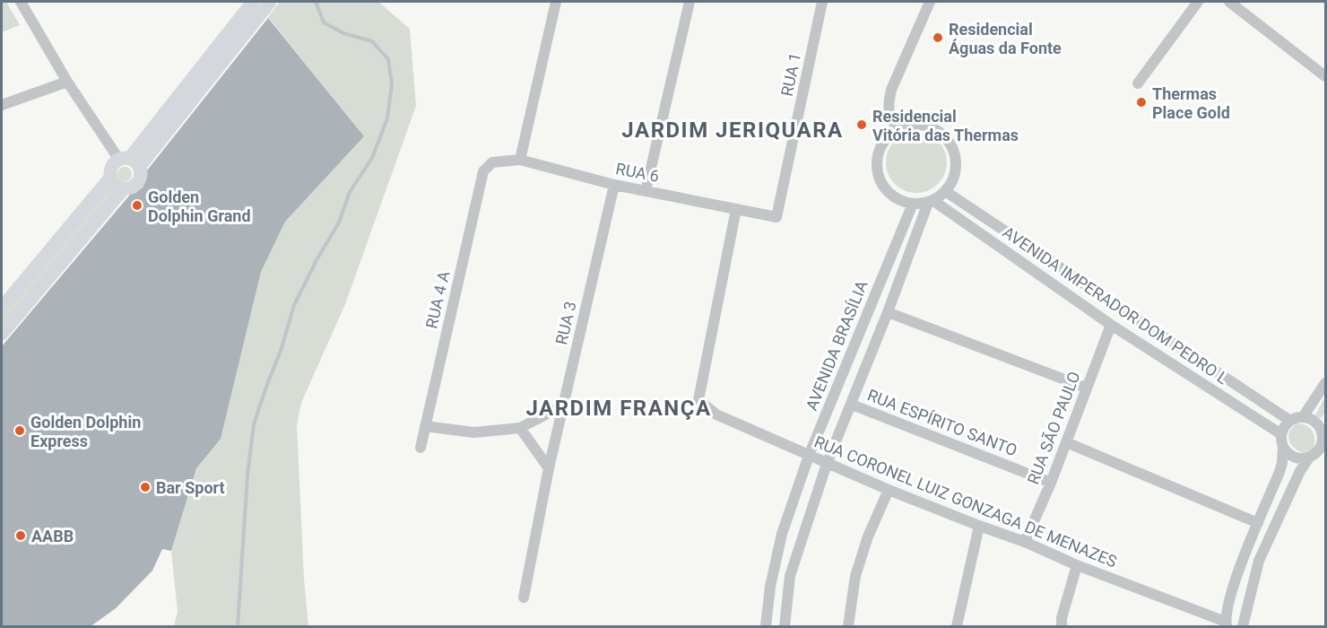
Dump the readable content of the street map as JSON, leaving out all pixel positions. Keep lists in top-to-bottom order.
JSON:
{
  "streets": {
    "street": [
      "RUA 1",
      "RUA 6",
      "RUA 4 A",
      "AVENIDA IMPERADOR DOM PEDRO L",
      "RUA 3",
      "AVENIDA BRASÍLIA",
      "RUA ESPÍRITO SANTO",
      "RUA SÃO PAULO",
      "RUA CORONEL LUIZ GONZAGA DE MENAZES"
    ]
  },
  "crossings": [
    ["RUA 1", "RUA 6"],
    ["RUA 6", "RUA 4 A"],
    ["RUA 6", "RUA 3"],
    ["RUA 6", "RUA CORONEL LUIZ GONZAGA DE MENAZES"],
    ["AVENIDA IMPERADOR DOM PEDRO L", "AVENIDA BRASÍLIA"],
    ["AVENIDA IMPERADOR DOM PEDRO L", "RUA SÃO PAULO"],
    ["AVENIDA BRASÍLIA", "RUA CORONEL LUIZ GONZAGA DE MENAZES"],
    ["RUA ESPÍRITO SANTO", "RUA SÃO PAULO"],
    ["RUA SÃO PAULO", "RUA CORONEL LUIZ GONZAGA DE MENAZES"]
  ],
  "districts": ["JARDIM JERIQUARA", "JARDIM FRANÇA"],
  "places": [
    "Residencial Águas da Fonte",
    "Thermas Place Gold",
    "Residencial Vitória das Thermas",
    "Golden Dolphin Grand",
    "Golden Dolphin Express",
    "Bar Sport",
    "AABB"
  ]
}
